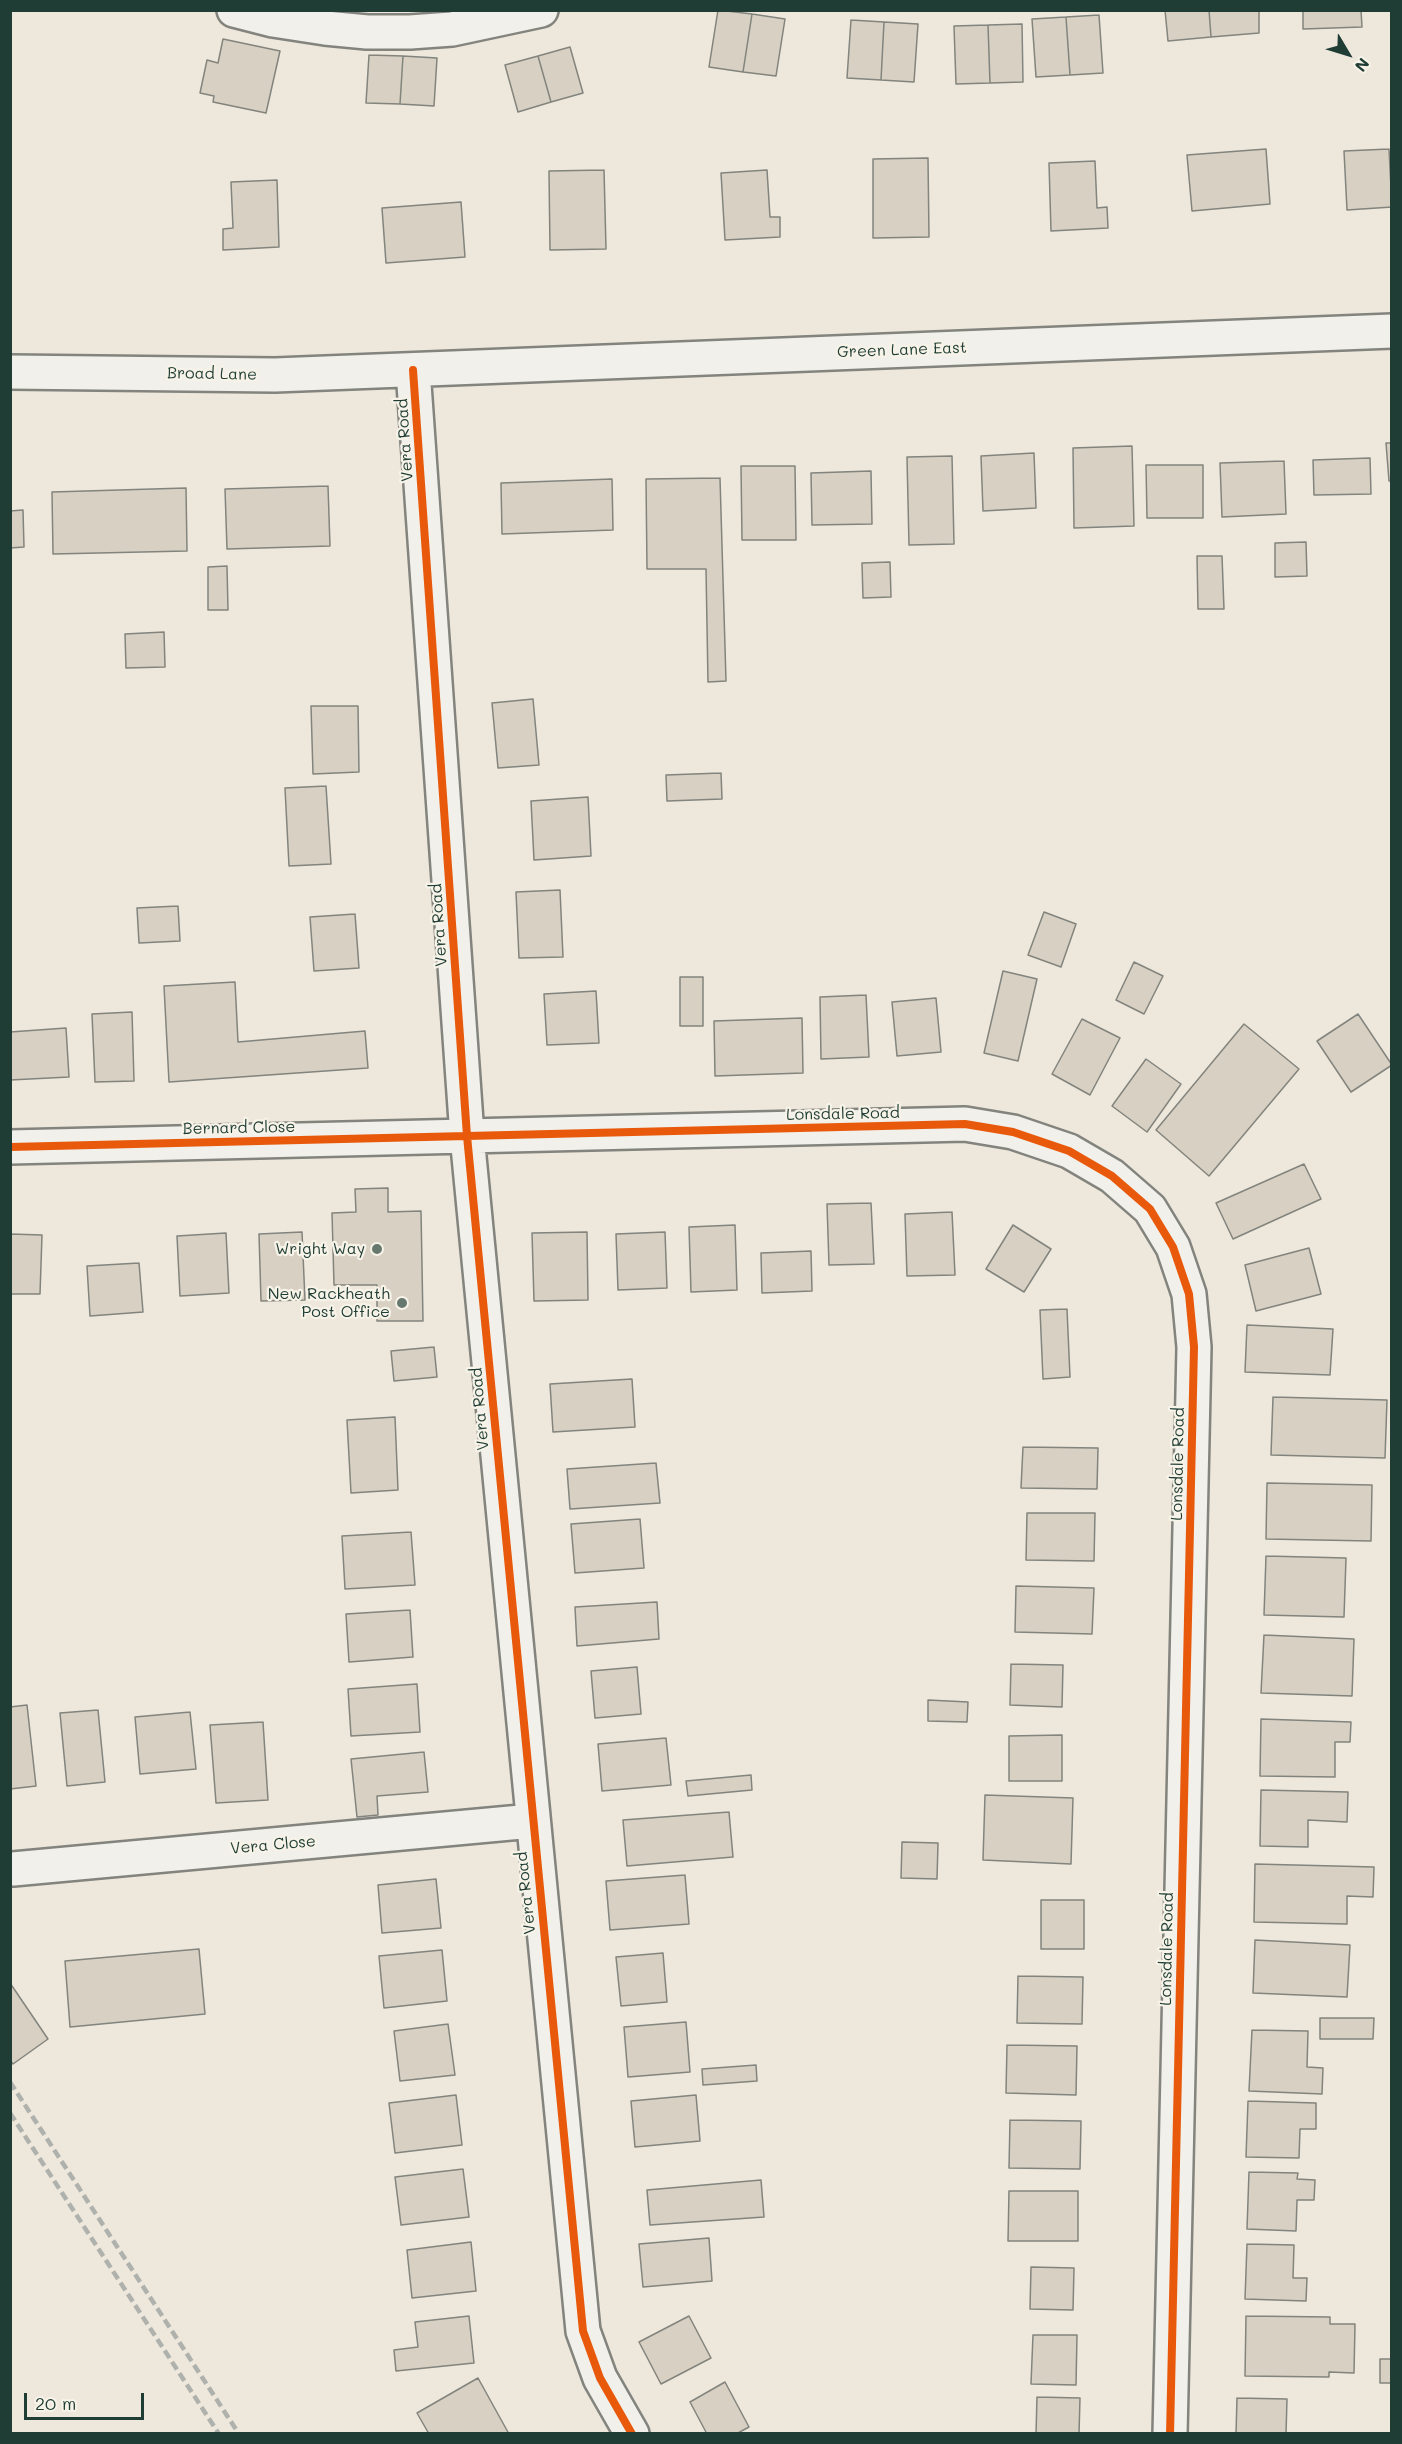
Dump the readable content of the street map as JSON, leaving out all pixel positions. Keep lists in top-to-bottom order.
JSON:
{
  "streets": {
    "street": [
      "Green Lane East",
      "Broad Lane",
      "Vera Road",
      "Lonsdale Road",
      "Bernard Close",
      "Vera Close"
    ]
  },
  "crossings": [
    ["Green Lane East", "Broad Lane"],
    ["Green Lane East", "Vera Road"],
    ["Broad Lane", "Vera Road"],
    ["Vera Road", "Lonsdale Road"],
    ["Vera Road", "Bernard Close"],
    ["Vera Road", "Vera Close"],
    ["Lonsdale Road", "Bernard Close"]
  ],
  "places": ["Wright Way", "New Rackheath Post Office"],
  "scale_bar": "20 m",
  "north": "bottom right"
}
